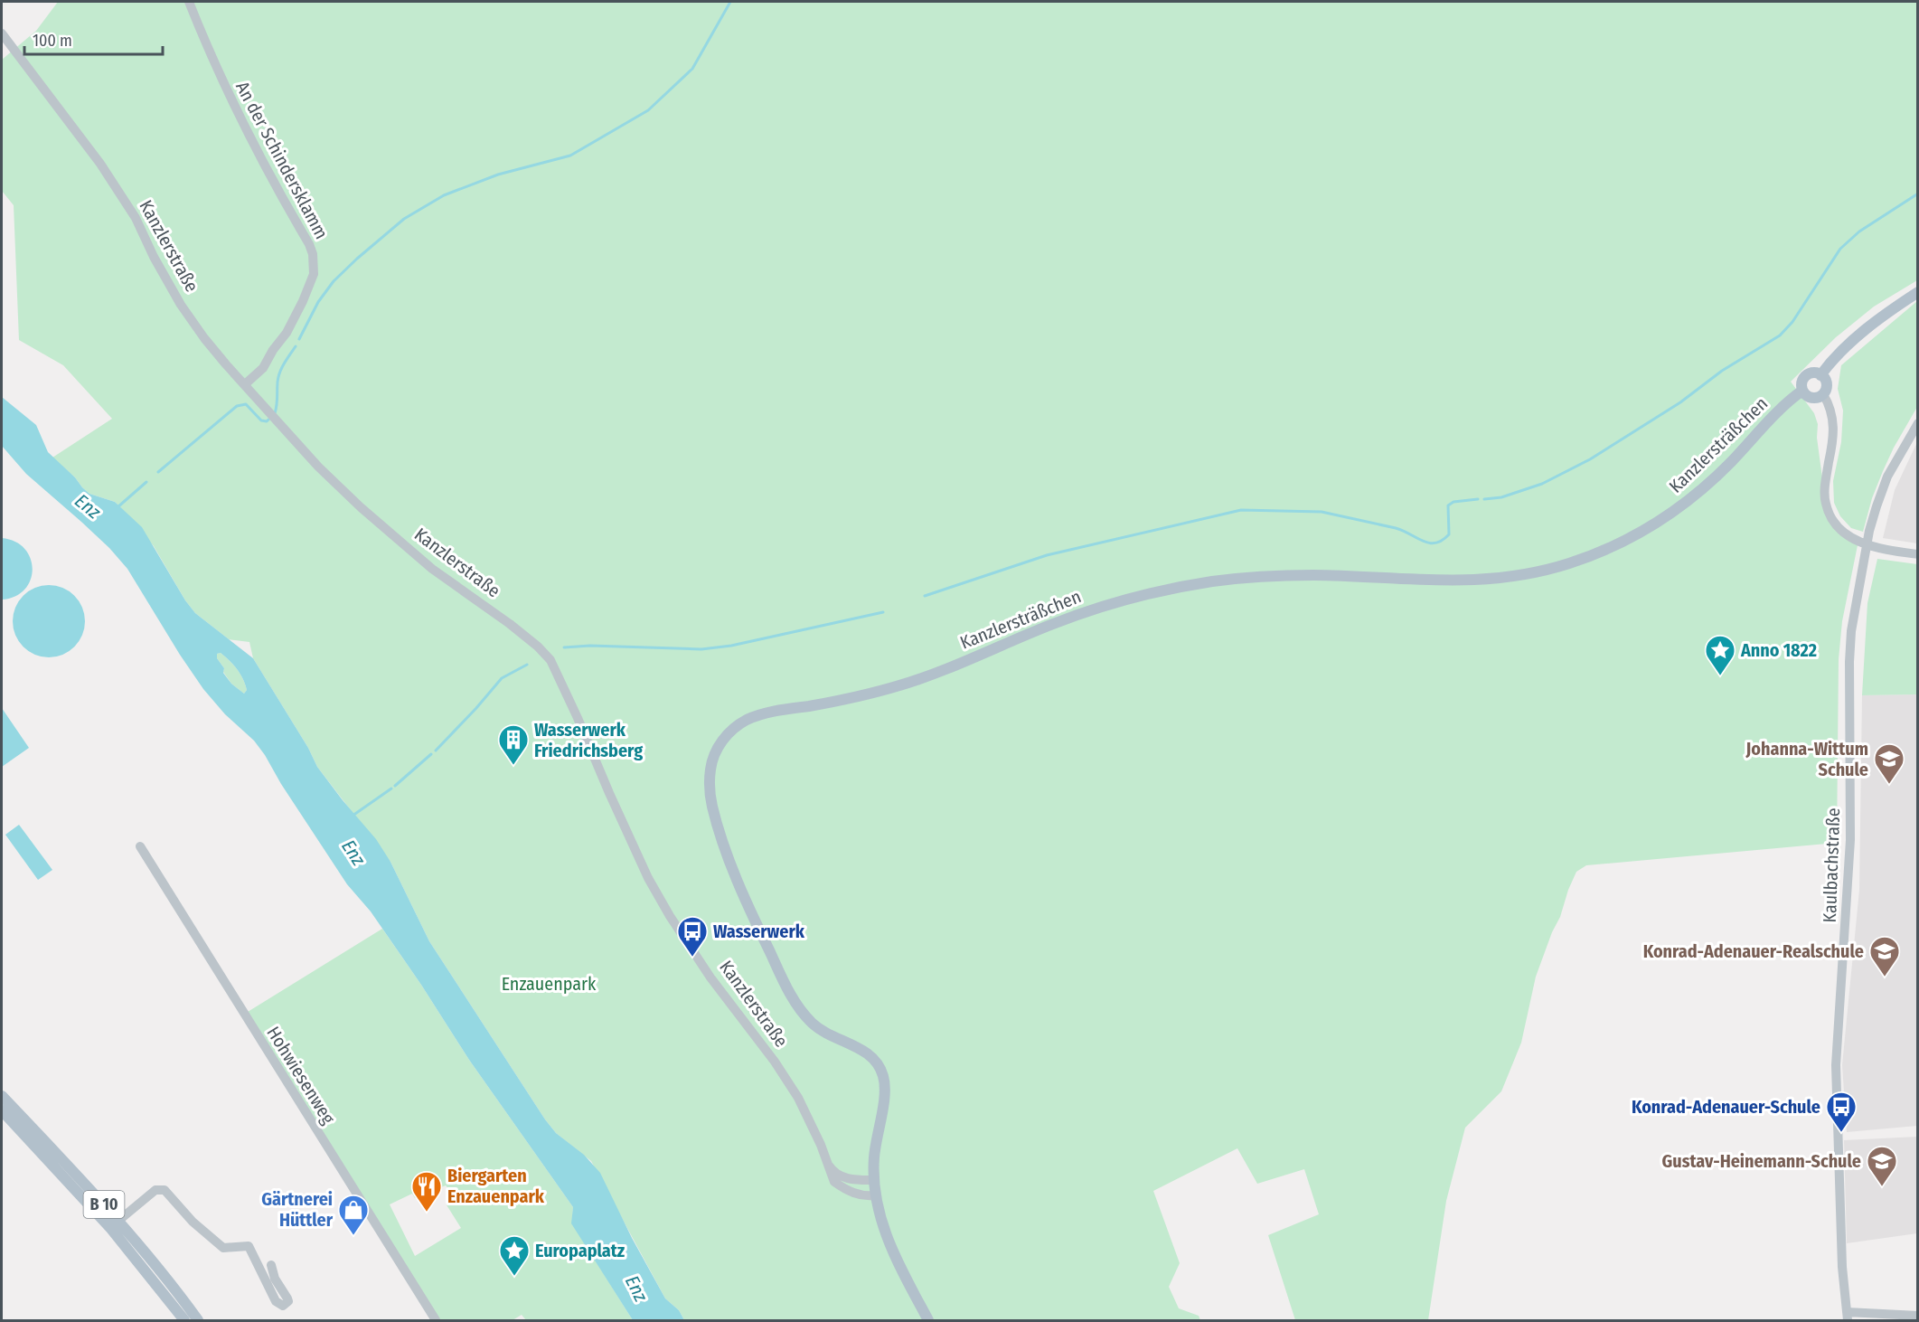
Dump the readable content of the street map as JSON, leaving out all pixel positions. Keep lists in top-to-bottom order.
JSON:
{
  "streets": {
    "main road": ["Kanzlersträßchen", "B 10"],
    "street": [
      "An der Schindersklamm",
      "Kanzlerstraße",
      "Kaulbachstraße",
      "Hohwiesenweg"
    ]
  },
  "crossings": [
    ["An der Schindersklamm", "Kanzlerstraße"],
    ["Kanzlerstraße", "Kanzlersträßchen"]
  ],
  "water": ["Enz"],
  "parks": ["Enzauenpark"],
  "places": {
    "place": ["Anno 1822", "Europaplatz"],
    "building": ["Wasserwerk Friedrichsberg"],
    "school or university": ["Johanna-Wittum Schule", "Konrad-Adenauer-Realschule", "Gustav-Heinemann-Schule"],
    "bus stop": ["Wasserwerk", "Konrad-Adenauer-Schule"],
    "restaurant": ["Biergarten Enzauenpark"],
    "shop": ["Gärtnerei Hüttler"]
  },
  "scale_bar": "100 m"
}
